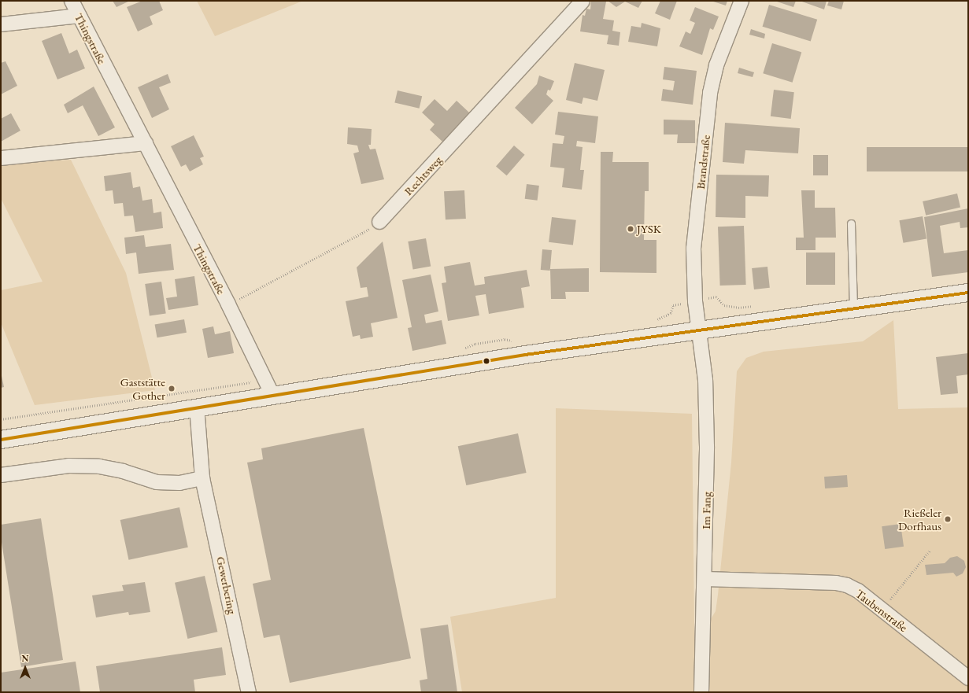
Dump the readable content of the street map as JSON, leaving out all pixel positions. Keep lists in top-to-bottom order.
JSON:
{
  "streets": {
    "street": [
      "Thingstraße",
      "Brandstraße",
      "Rechtsweg",
      "Im Fang",
      "Gewerbering",
      "Taubenstraße"
    ]
  },
  "crossings": [
    ["Brandstraße", "Im Fang"],
    ["Im Fang", "Taubenstraße"]
  ],
  "places": ["JYSK", "Gaststätte Gother", "Rießeler Dorfhaus"],
  "north": "top"
}
